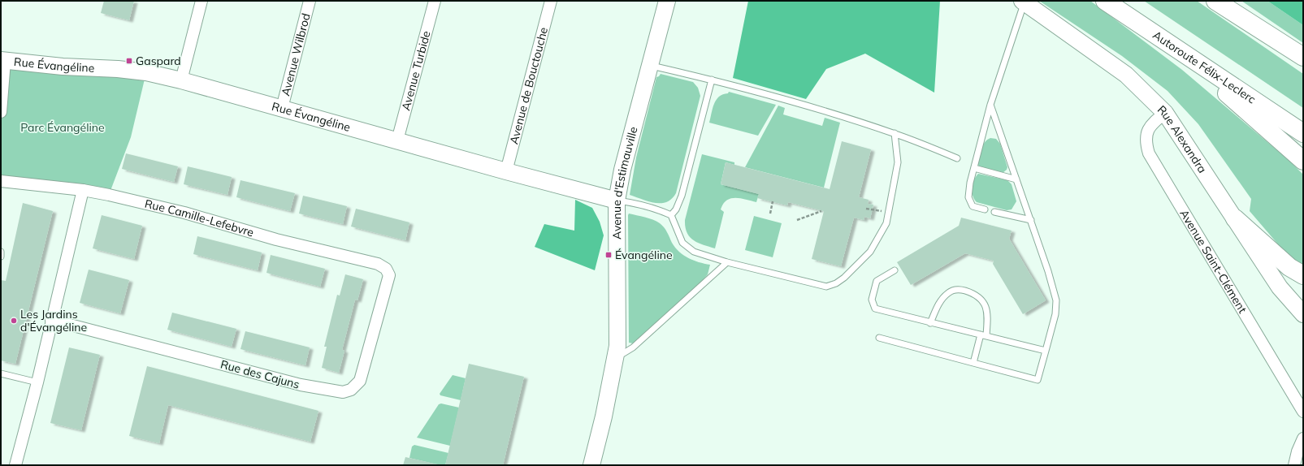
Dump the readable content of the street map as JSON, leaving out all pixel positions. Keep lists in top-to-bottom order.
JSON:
{
  "streets": {
    "highway": ["Autoroute Félix-Leclerc"],
    "main road": ["Rue Évangéline", "Rue Alexandra", "Avenue d'Estimauville"],
    "street": [
      "Avenue Wilbrod",
      "Avenue Turbide",
      "Avenue de Bouctouche",
      "Rue Camille-Lefebvre",
      "Avenue Saint-Clément",
      "Rue des Cajuns"
    ]
  },
  "crossings": [
    ["Avenue Wilbrod", "Rue Évangéline"],
    ["Rue Évangéline", "Avenue Turbide"],
    ["Rue Évangéline", "Avenue de Bouctouche"],
    ["Rue Évangéline", "Avenue d'Estimauville"],
    ["Rue Alexandra", "Avenue Saint-Clément"],
    ["Rue Camille-Lefebvre", "Rue des Cajuns"]
  ],
  "parks": ["Parc Évangéline"],
  "places": {
    "transit": ["Gaspard", "Évangéline"],
    "other": ["Les Jardins d'Évangéline"]
  }
}
